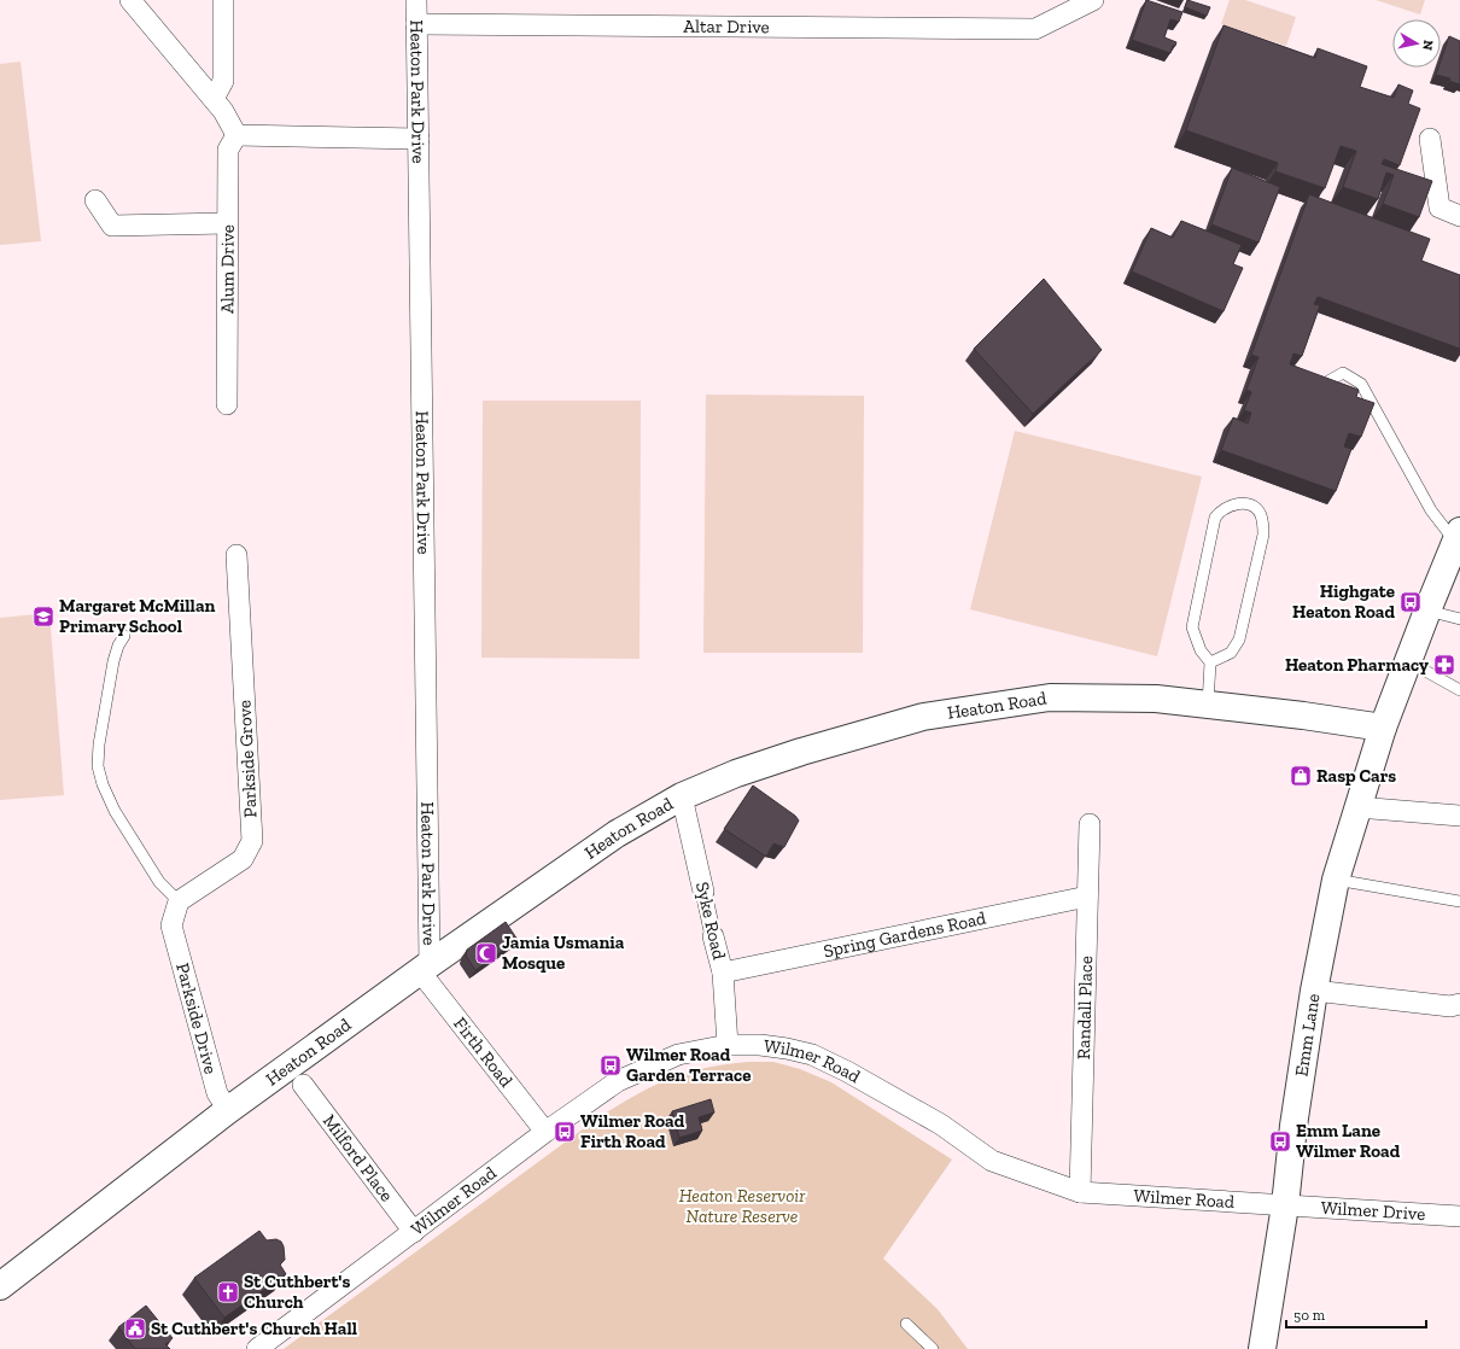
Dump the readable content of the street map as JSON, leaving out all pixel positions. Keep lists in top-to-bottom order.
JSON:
{
  "streets": {
    "street": [
      "Altar Drive",
      "Heaton Park Drive",
      "Alum Drive",
      "Heaton Road",
      "Parkside Grove",
      "Syke Road",
      "Spring Gardens Road",
      "Randall Place",
      "Parkside Drive",
      "Emm Lane",
      "Firth Road",
      "Wilmer Road",
      "Milford Place",
      "Wilmer Drive"
    ]
  },
  "crossings": [
    ["Altar Drive", "Heaton Park Drive"],
    ["Heaton Park Drive", "Heaton Road"],
    ["Heaton Park Drive", "Firth Road"],
    ["Heaton Road", "Syke Road"],
    ["Heaton Road", "Parkside Drive"],
    ["Heaton Road", "Emm Lane"],
    ["Heaton Road", "Firth Road"],
    ["Parkside Grove", "Parkside Drive"],
    ["Syke Road", "Spring Gardens Road"],
    ["Syke Road", "Wilmer Road"],
    ["Spring Gardens Road", "Randall Place"],
    ["Randall Place", "Wilmer Road"],
    ["Emm Lane", "Wilmer Road"],
    ["Emm Lane", "Wilmer Drive"],
    ["Firth Road", "Wilmer Road"],
    ["Wilmer Road", "Milford Place"],
    ["Wilmer Road", "Wilmer Drive"]
  ],
  "parks": ["Heaton Reservoir Nature Reserve"],
  "places": {
    "bus stop": [
      "Highgate Heaton Road",
      "Wilmer Road Garden Terrace",
      "Wilmer Road Firth Road",
      "Emm Lane Wilmer Road"
    ],
    "school or university": ["Margaret McMillan Primary School"],
    "pharmacy": ["Heaton Pharmacy"],
    "shop": ["Rasp Cars"],
    "mosque": ["Jamia Usmania Mosque"],
    "church": ["St Cuthbert's Church"],
    "public building": ["St Cuthbert's Church Hall"]
  },
  "scale_bar": "50 m",
  "north": "right"
}
